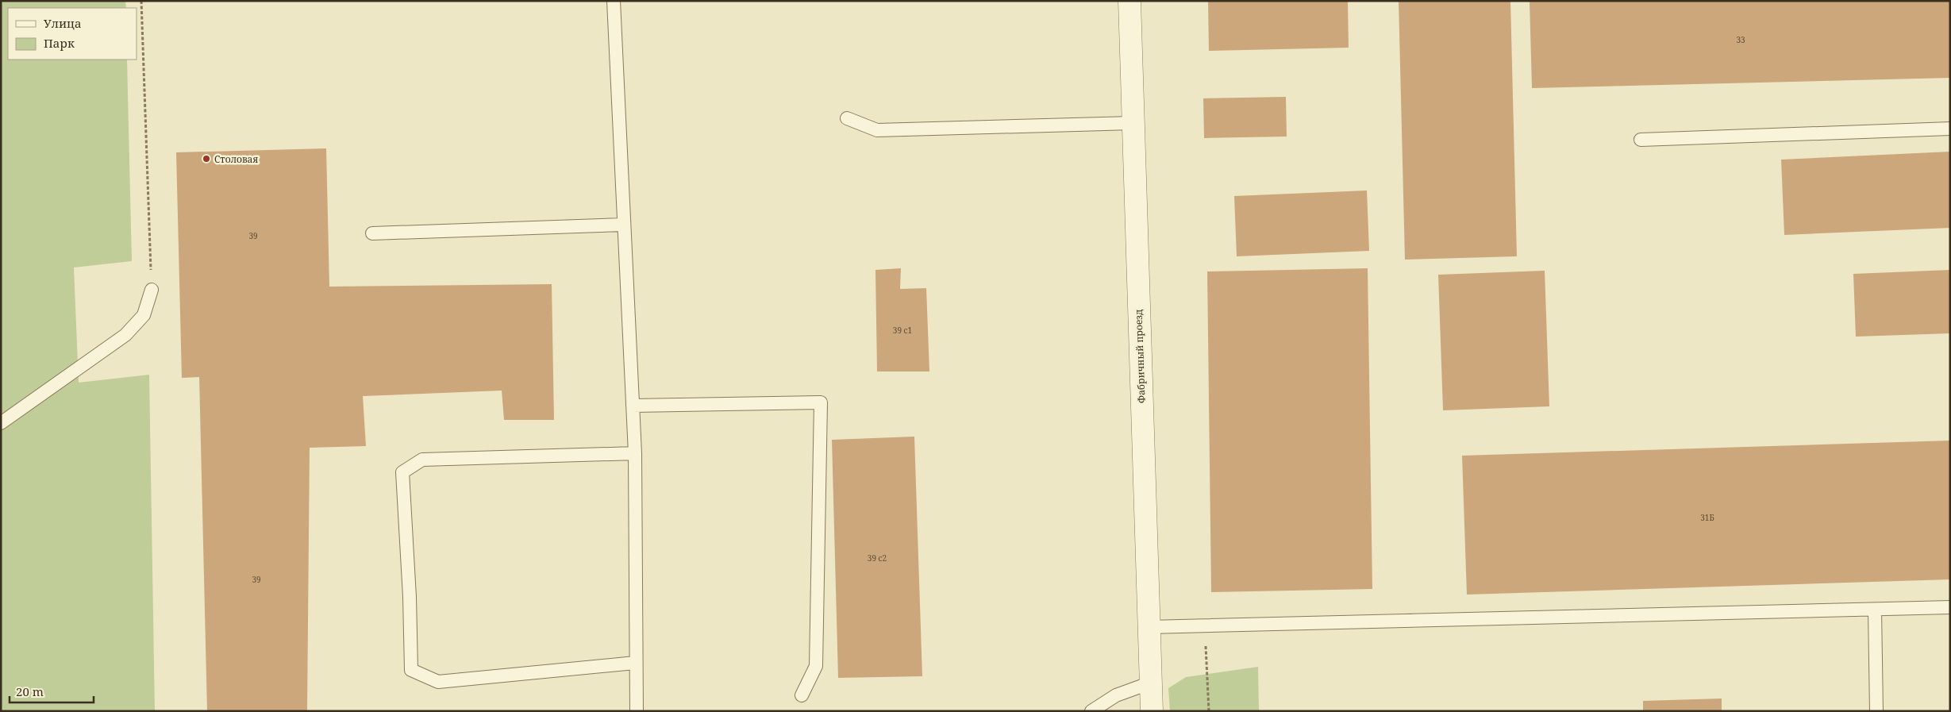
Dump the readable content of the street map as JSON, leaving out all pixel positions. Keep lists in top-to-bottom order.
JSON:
{
  "streets": {
    "street": ["Фабричный проезд"]
  },
  "places": ["Столовая"],
  "house_numbers": [
    "33",
    "39",
    "39 с1",
    "31Б",
    "39 с2",
    "39"
  ],
  "legend": ["Улица", "Парк"],
  "scale_bar": "20 m"
}
